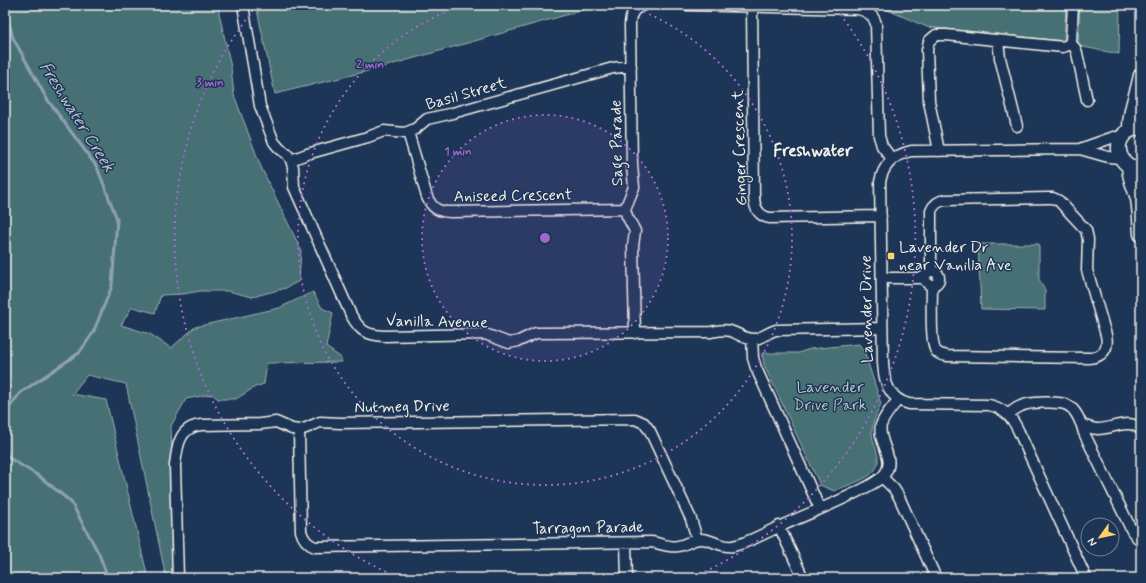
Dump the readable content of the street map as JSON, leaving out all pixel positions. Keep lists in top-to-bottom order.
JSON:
{
  "streets": {
    "street": [
      "Basil Street",
      "Sage Parade",
      "Ginger Crescent",
      "Aniseed Crescent",
      "Lavender Drive",
      "Vanilla Avenue",
      "Nutmeg Drive",
      "Tarragon Parade"
    ]
  },
  "crossings": [
    ["Basil Street", "Sage Parade"],
    ["Basil Street", "Aniseed Crescent"],
    ["Sage Parade", "Aniseed Crescent"],
    ["Ginger Crescent", "Lavender Drive"],
    ["Nutmeg Drive", "Tarragon Parade"]
  ],
  "districts": ["Freshwater"],
  "water": ["Freshwater Creek"],
  "parks": ["Lavender Drive Park"],
  "places": {
    "transit": ["Lavender Dr near Vanilla Ave"]
  },
  "north": "bottom left",
  "rings": ["2 min", "3 min", "1 min"]
}
